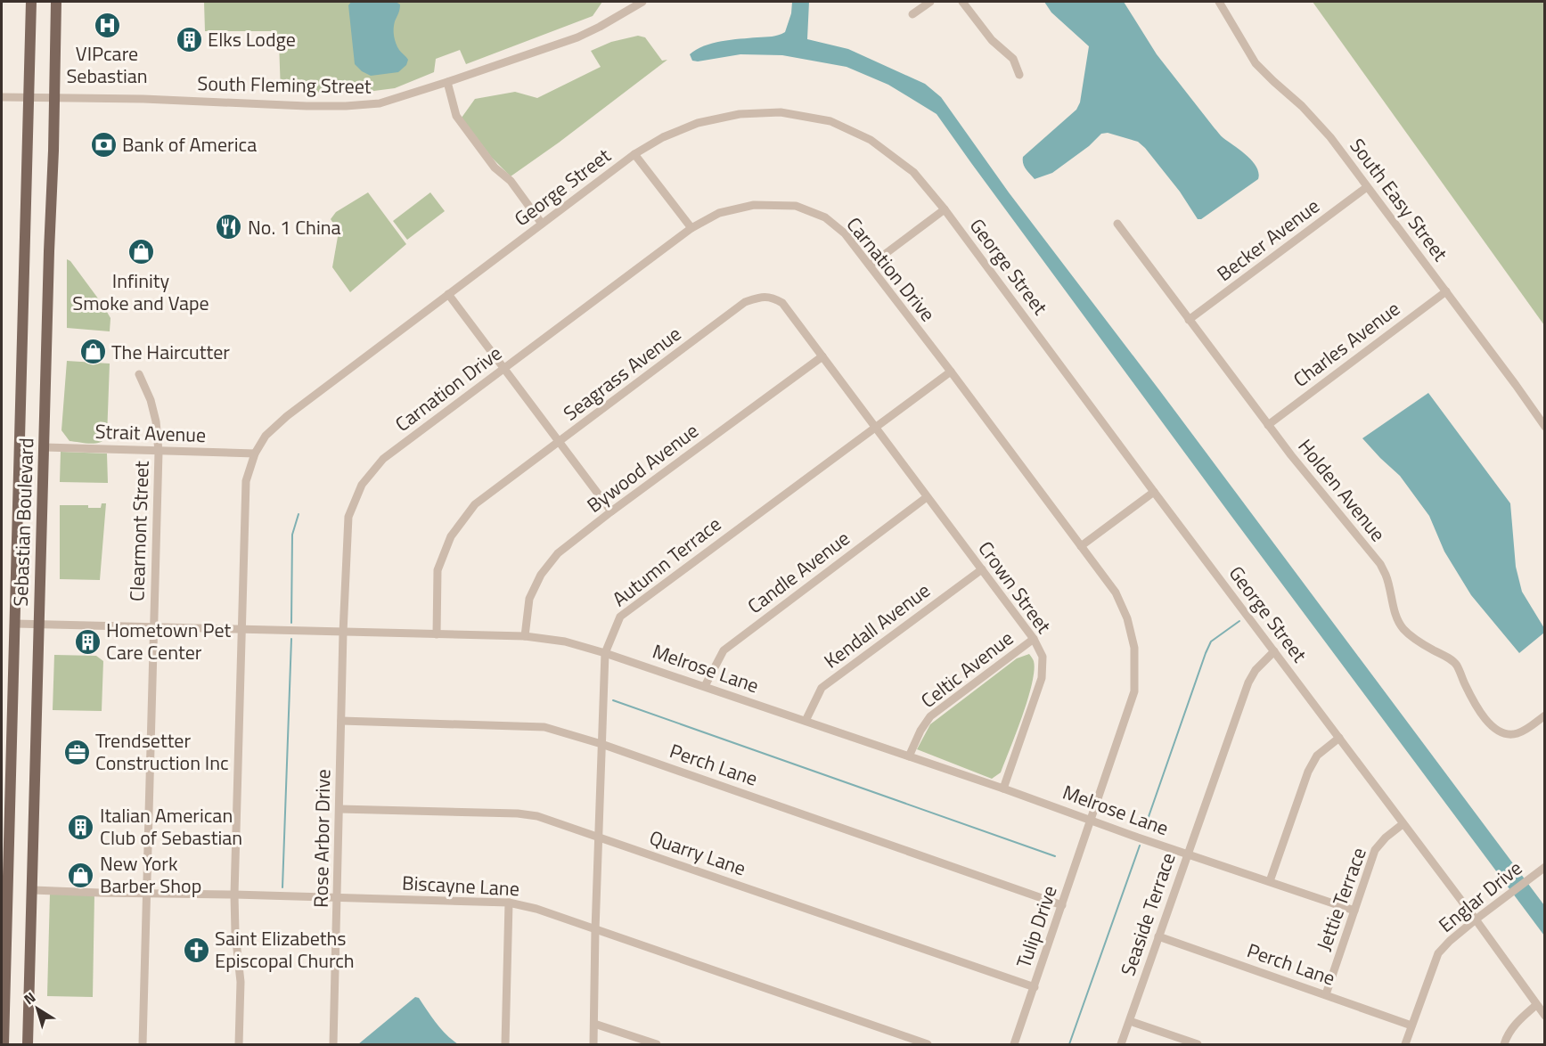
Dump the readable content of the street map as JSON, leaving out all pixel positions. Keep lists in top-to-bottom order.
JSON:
{
  "streets": {
    "main road": ["Sebastian Boulevard"],
    "street": [
      "South Fleming Street",
      "George Street",
      "South Easy Street",
      "Becker Avenue",
      "Carnation Drive",
      "Charles Avenue",
      "Seagrass Avenue",
      "Strait Avenue",
      "Bywood Avenue",
      "Holden Avenue",
      "Clearmont Street",
      "Autumn Terrace",
      "Candle Avenue",
      "Crown Street",
      "Kendall Avenue",
      "Melrose Lane",
      "Celtic Avenue",
      "Perch Lane",
      "Rose Arbor Drive",
      "Quarry Lane",
      "Biscayne Lane",
      "Englar Drive",
      "Jettie Terrace",
      "Seaside Terrace",
      "Tulip Drive"
    ]
  },
  "crossings": [
    ["South Fleming Street", "Sebastian Boulevard"],
    ["George Street", "Strait Avenue"],
    ["George Street", "Melrose Lane"],
    ["George Street", "Biscayne Lane"],
    ["George Street", "Englar Drive"],
    ["George Street", "Jettie Terrace"],
    ["George Street", "Seaside Terrace"],
    ["South Easy Street", "Becker Avenue"],
    ["South Easy Street", "Charles Avenue"],
    ["Becker Avenue", "Holden Avenue"],
    ["Carnation Drive", "Autumn Terrace"],
    ["Carnation Drive", "Melrose Lane"],
    ["Carnation Drive", "Rose Arbor Drive"],
    ["Carnation Drive", "Tulip Drive"],
    ["Charles Avenue", "Holden Avenue"],
    ["Seagrass Avenue", "Bywood Avenue"],
    ["Seagrass Avenue", "Autumn Terrace"],
    ["Seagrass Avenue", "Crown Street"],
    ["Seagrass Avenue", "Melrose Lane"],
    ["Strait Avenue", "Sebastian Boulevard"],
    ["Strait Avenue", "Clearmont Street"],
    ["Bywood Avenue", "Melrose Lane"],
    ["Sebastian Boulevard", "Melrose Lane"],
    ["Sebastian Boulevard", "Biscayne Lane"],
    ["Clearmont Street", "Melrose Lane"],
    ["Clearmont Street", "Biscayne Lane"],
    ["Autumn Terrace", "Crown Street"],
    ["Autumn Terrace", "Melrose Lane"],
    ["Autumn Terrace", "Perch Lane"],
    ["Autumn Terrace", "Quarry Lane"],
    ["Autumn Terrace", "Biscayne Lane"],
    ["Candle Avenue", "Crown Street"],
    ["Candle Avenue", "Melrose Lane"],
    ["Crown Street", "Kendall Avenue"],
    ["Crown Street", "Melrose Lane"],
    ["Crown Street", "Celtic Avenue"],
    ["Kendall Avenue", "Melrose Lane"],
    ["Melrose Lane", "Celtic Avenue"],
    ["Melrose Lane", "Rose Arbor Drive"],
    ["Melrose Lane", "Jettie Terrace"],
    ["Melrose Lane", "Seaside Terrace"],
    ["Melrose Lane", "Tulip Drive"],
    ["Perch Lane", "Rose Arbor Drive"],
    ["Perch Lane", "Englar Drive"],
    ["Perch Lane", "Jettie Terrace"],
    ["Perch Lane", "Seaside Terrace"],
    ["Perch Lane", "Tulip Drive"],
    ["Rose Arbor Drive", "Quarry Lane"],
    ["Rose Arbor Drive", "Biscayne Lane"],
    ["Quarry Lane", "Tulip Drive"]
  ],
  "places": {
    "hospital": ["VIPcare Sebastian"],
    "building": ["Elks Lodge", "Hometown Pet Care Center", "Italian American Club of Sebastian"],
    "bank": ["Bank of America"],
    "restaurant": ["No. 1 China"],
    "shop": ["Infinity Smoke and Vape", "The Haircutter", "New York Barber Shop"],
    "office": ["Trendsetter Construction Inc"],
    "church": ["Saint Elizabeths Episcopal Church"]
  },
  "north": "top left"
}
